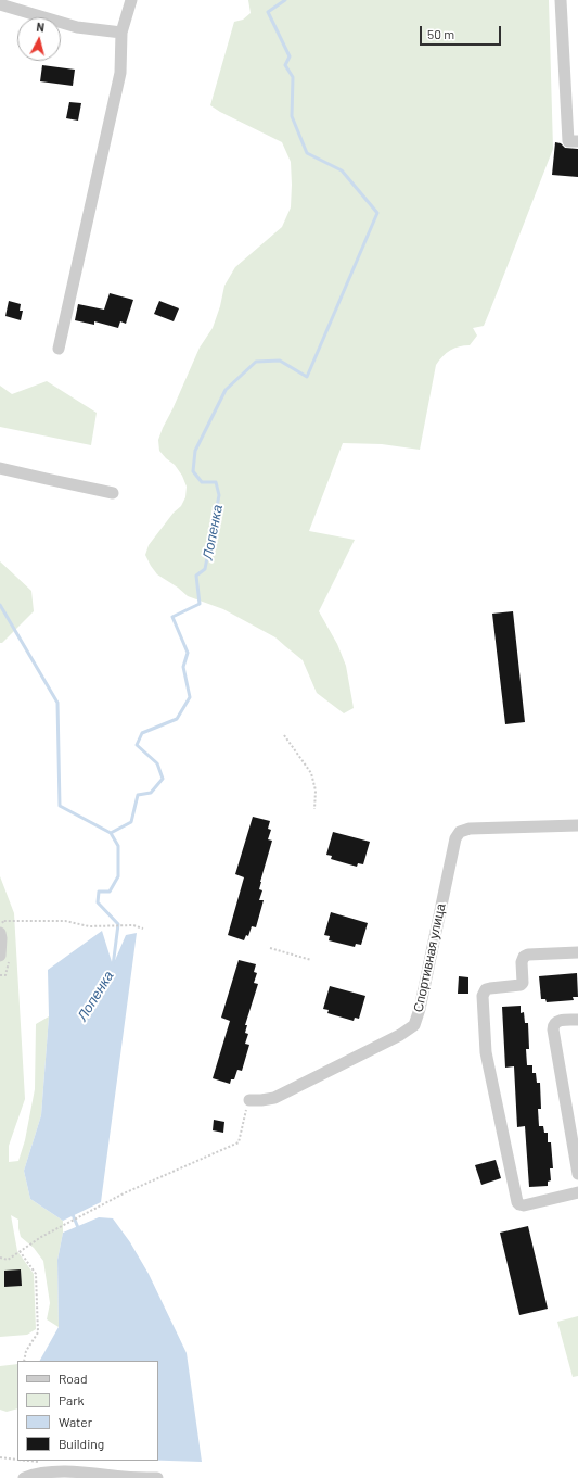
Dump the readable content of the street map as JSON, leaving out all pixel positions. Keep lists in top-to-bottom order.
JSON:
{
  "streets": {
    "street": ["Спортивная улица"]
  },
  "water": ["Лопенка"],
  "legend": [
    "Road",
    "Park",
    "Water",
    "Building"
  ],
  "scale_bar": "50 m",
  "north": "top"
}
